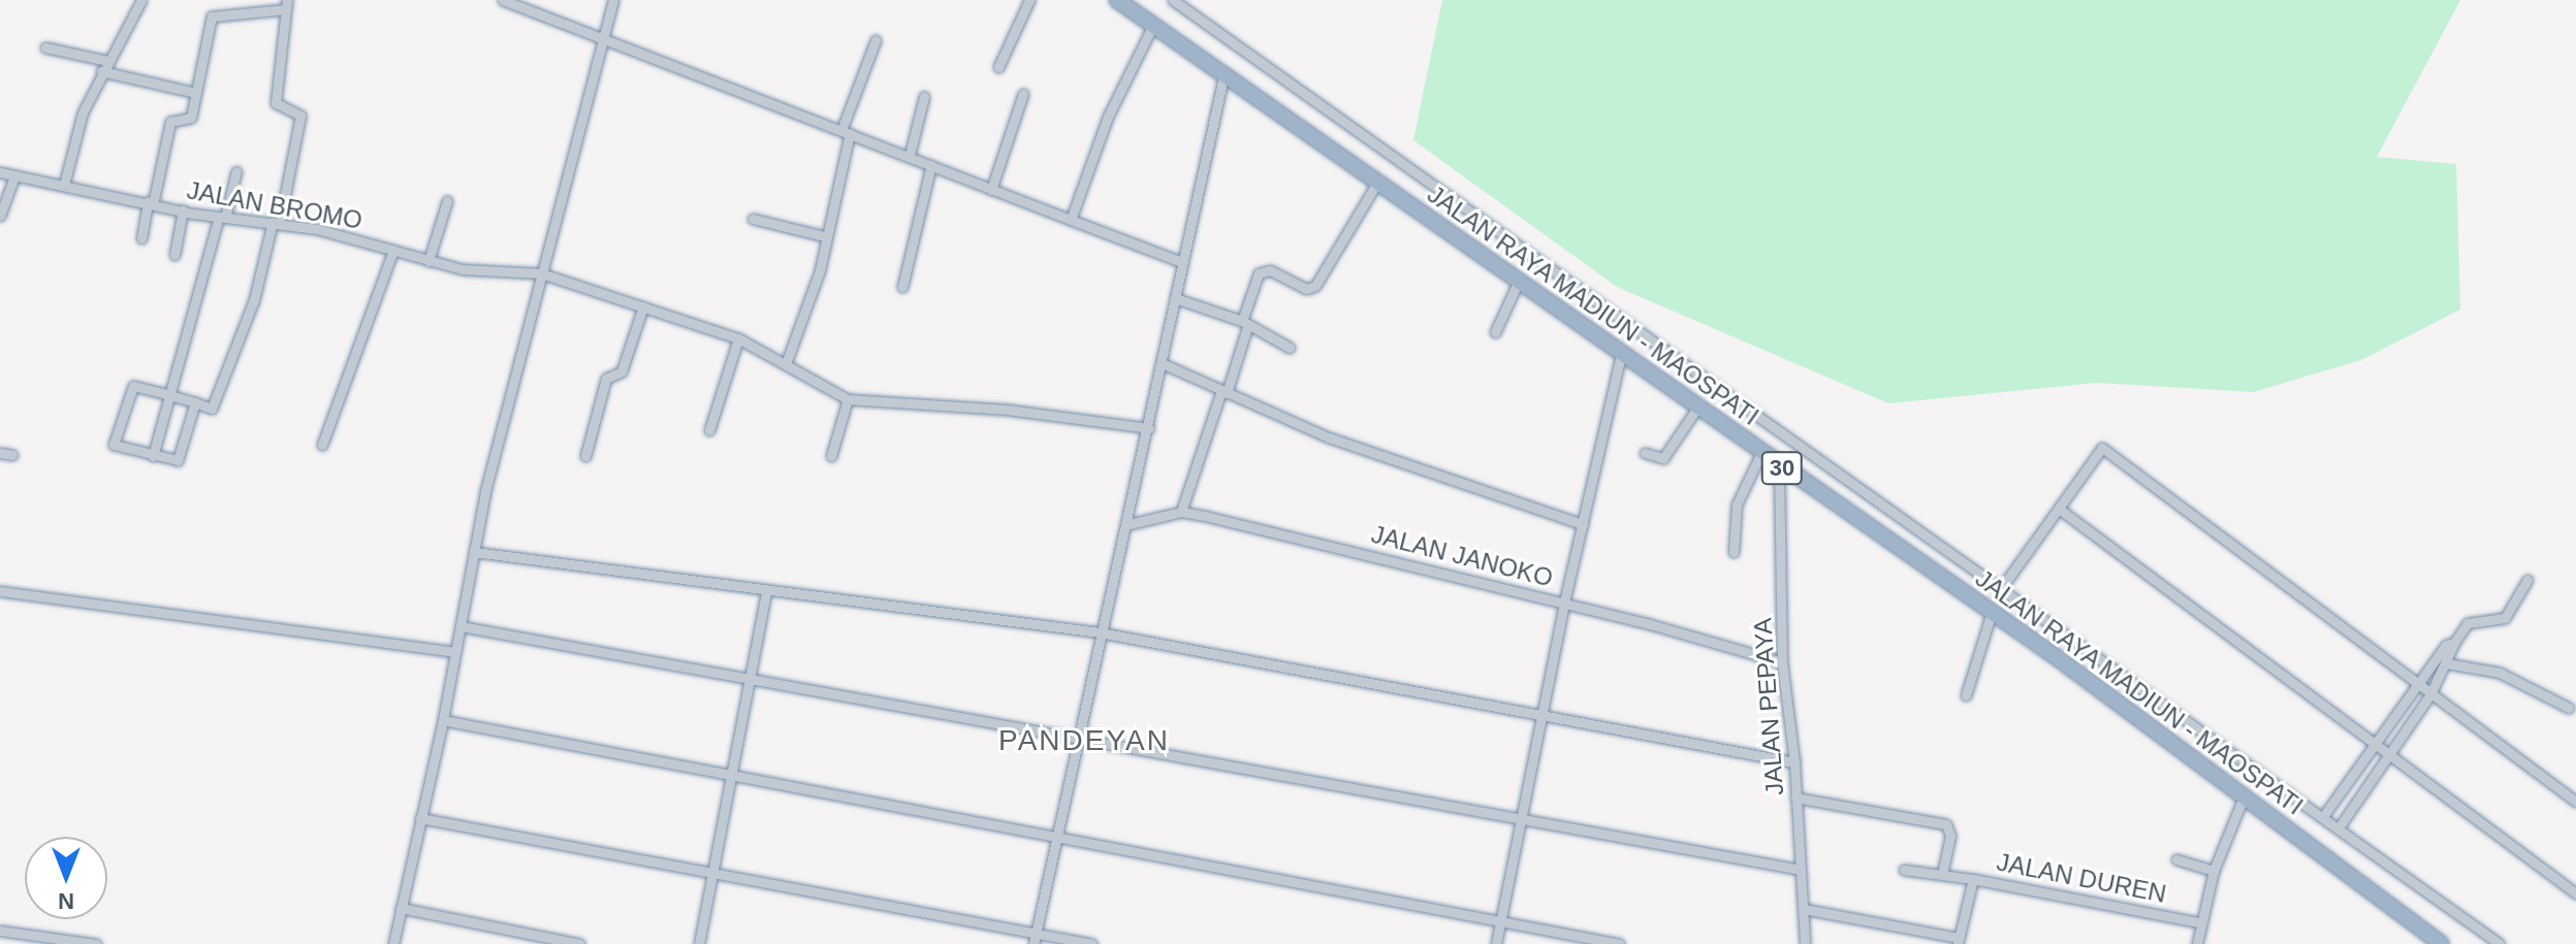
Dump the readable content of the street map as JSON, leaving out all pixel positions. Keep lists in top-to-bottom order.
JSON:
{
  "streets": {
    "highway": ["JALAN RAYA MADIUN - MAOSPATI", "30"],
    "street": [
      "JALAN BROMO",
      "JALAN JANOKO",
      "JALAN PEPAYA",
      "JALAN DUREN"
    ]
  },
  "crossings": [
    ["JALAN RAYA MADIUN - MAOSPATI", "JALAN PEPAYA"],
    ["JALAN JANOKO", "JALAN PEPAYA"]
  ],
  "districts": ["PANDEYAN"],
  "north": "bottom"
}
